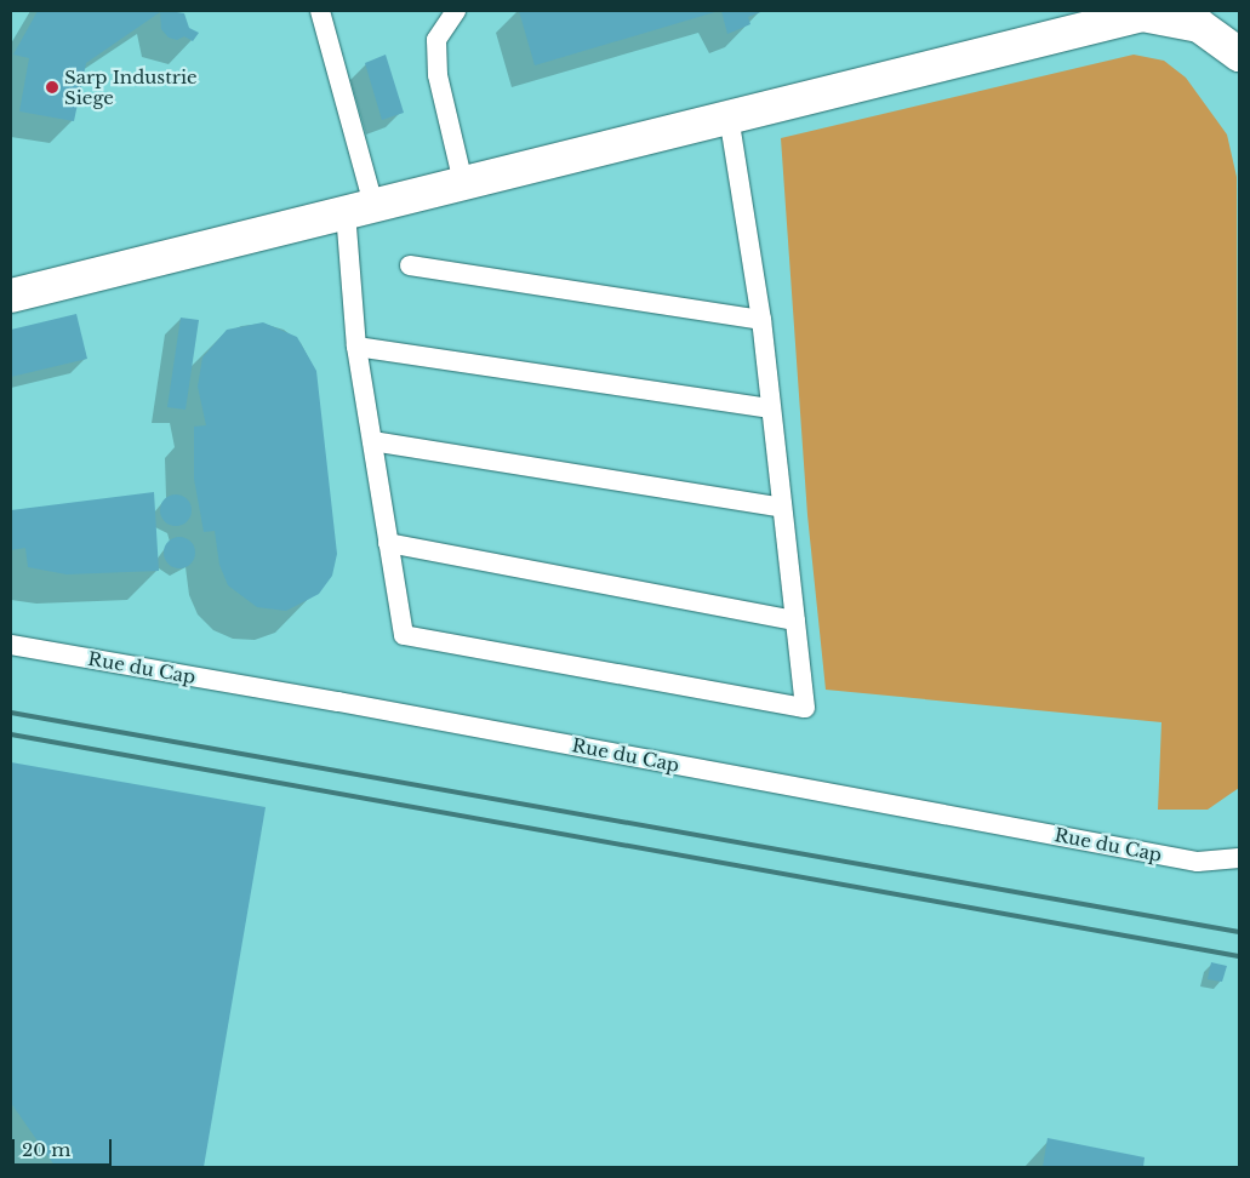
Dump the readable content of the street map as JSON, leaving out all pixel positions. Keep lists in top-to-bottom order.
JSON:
{
  "streets": {
    "lane": ["Rue du Cap"]
  },
  "places": ["Sarp Industrie Siege"],
  "scale_bar": "20 m"
}
